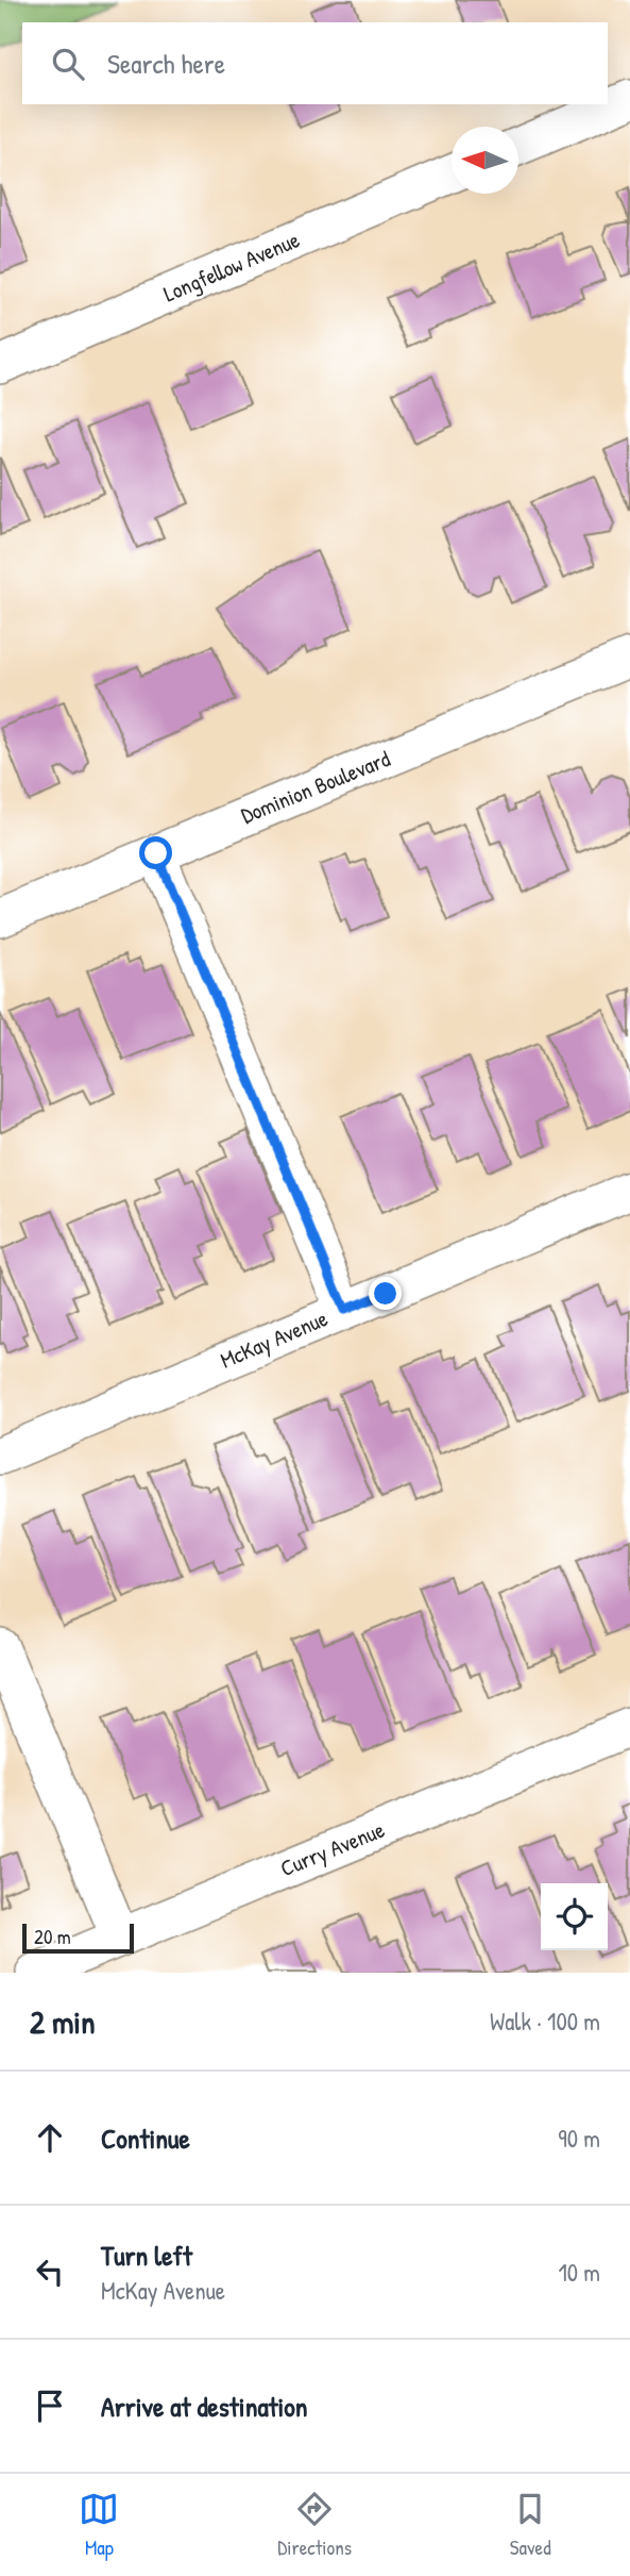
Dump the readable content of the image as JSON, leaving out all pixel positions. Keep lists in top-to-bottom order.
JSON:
{
  "streets": {
    "street": [
      "Longfellow Avenue",
      "Dominion Boulevard",
      "McKay Avenue",
      "Curry Avenue"
    ]
  },
  "scale_bar": "20 m",
  "north": "left",
  "page": {
    "search": "Search here",
    "scale": "20 m",
    "heading": ["2 min", "Walk · 100 m"],
    "list": [
      ["Continue", "90 m"],
      ["Turn left", "McKay Avenue", "10 m"],
      "Arrive at destination"
    ],
    "nav": ["Map", "Directions", "Saved"]
  }
}
